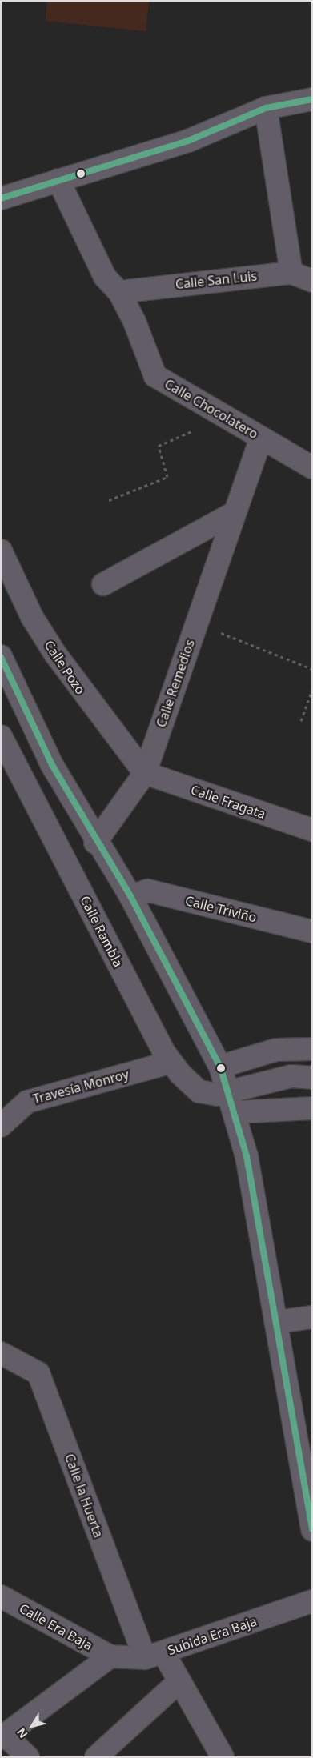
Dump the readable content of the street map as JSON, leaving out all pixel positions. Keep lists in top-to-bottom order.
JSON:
{
  "streets": {
    "street": [
      "Calle San Luis",
      "Calle Chocolatero",
      "Calle Pozo",
      "Calle Remedios",
      "Calle Fragata",
      "Calle Triviño",
      "Calle Rambla",
      "Travesía Monroy",
      "Calle la Huerta",
      "Calle Era Baja",
      "Subida Era Baja"
    ]
  },
  "crossings": [
    ["Calle San Luis", "Calle Chocolatero"],
    ["Calle Chocolatero", "Calle Remedios"],
    ["Calle Pozo", "Calle Remedios"],
    ["Calle Pozo", "Calle Fragata"],
    ["Calle Remedios", "Calle Fragata"],
    ["Calle Rambla", "Travesía Monroy"],
    ["Calle la Huerta", "Subida Era Baja"],
    ["Calle Era Baja", "Subida Era Baja"]
  ],
  "north": "bottom left"
}
